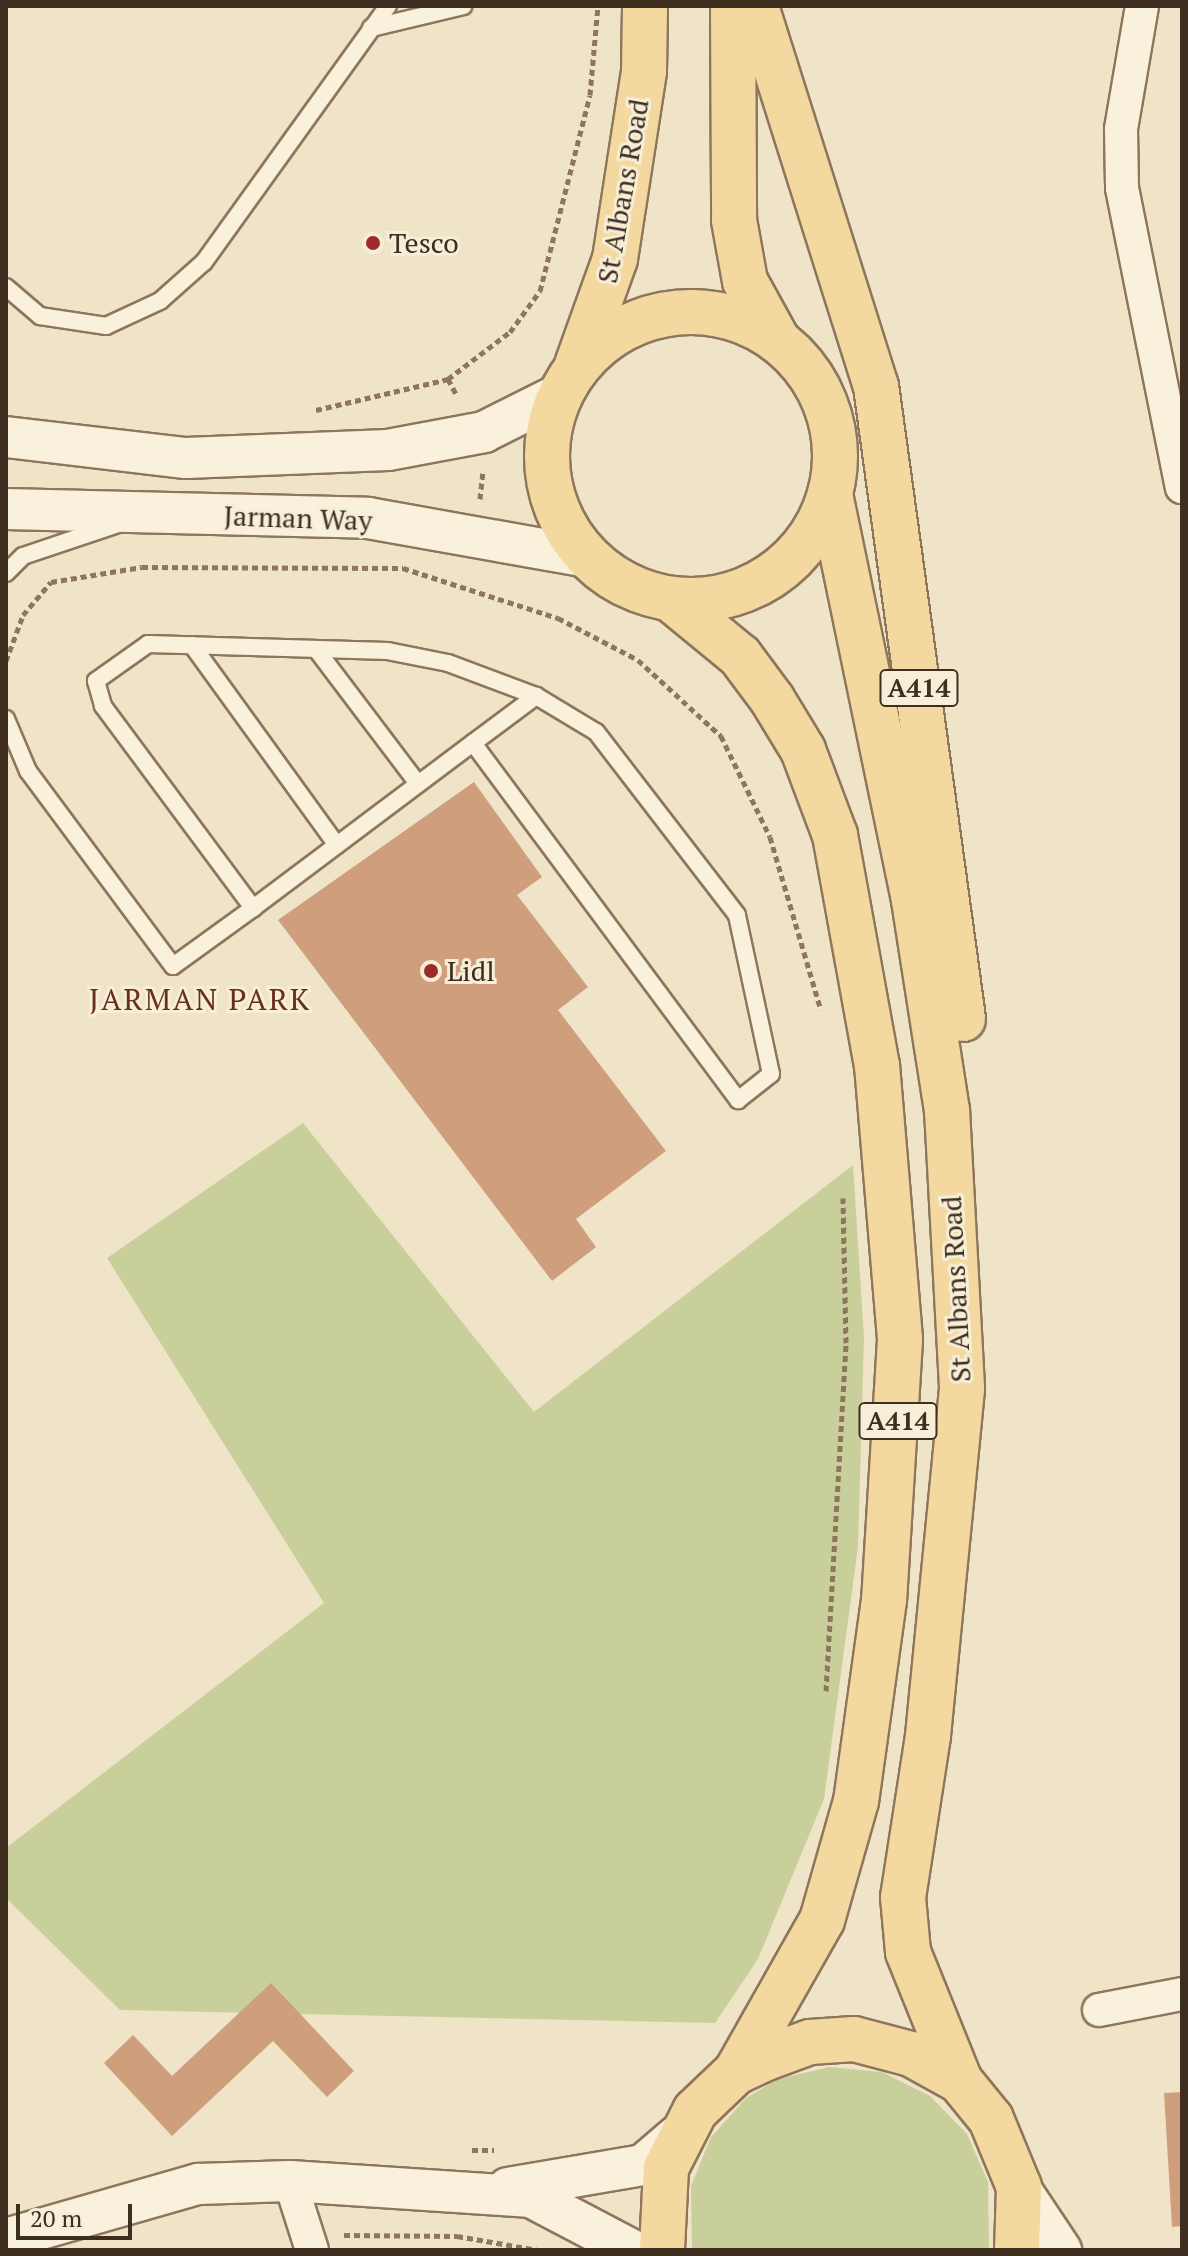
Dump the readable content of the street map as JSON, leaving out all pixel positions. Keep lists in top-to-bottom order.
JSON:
{
  "streets": {
    "main road": ["St Albans Road", "A414"],
    "street": ["Jarman Way"]
  },
  "crossings": [
    ["St Albans Road", "Jarman Way"],
    ["St Albans Road", "A414"]
  ],
  "districts": ["JARMAN PARK"],
  "places": ["Tesco", "Lidl"],
  "scale_bar": "20 m"
}
